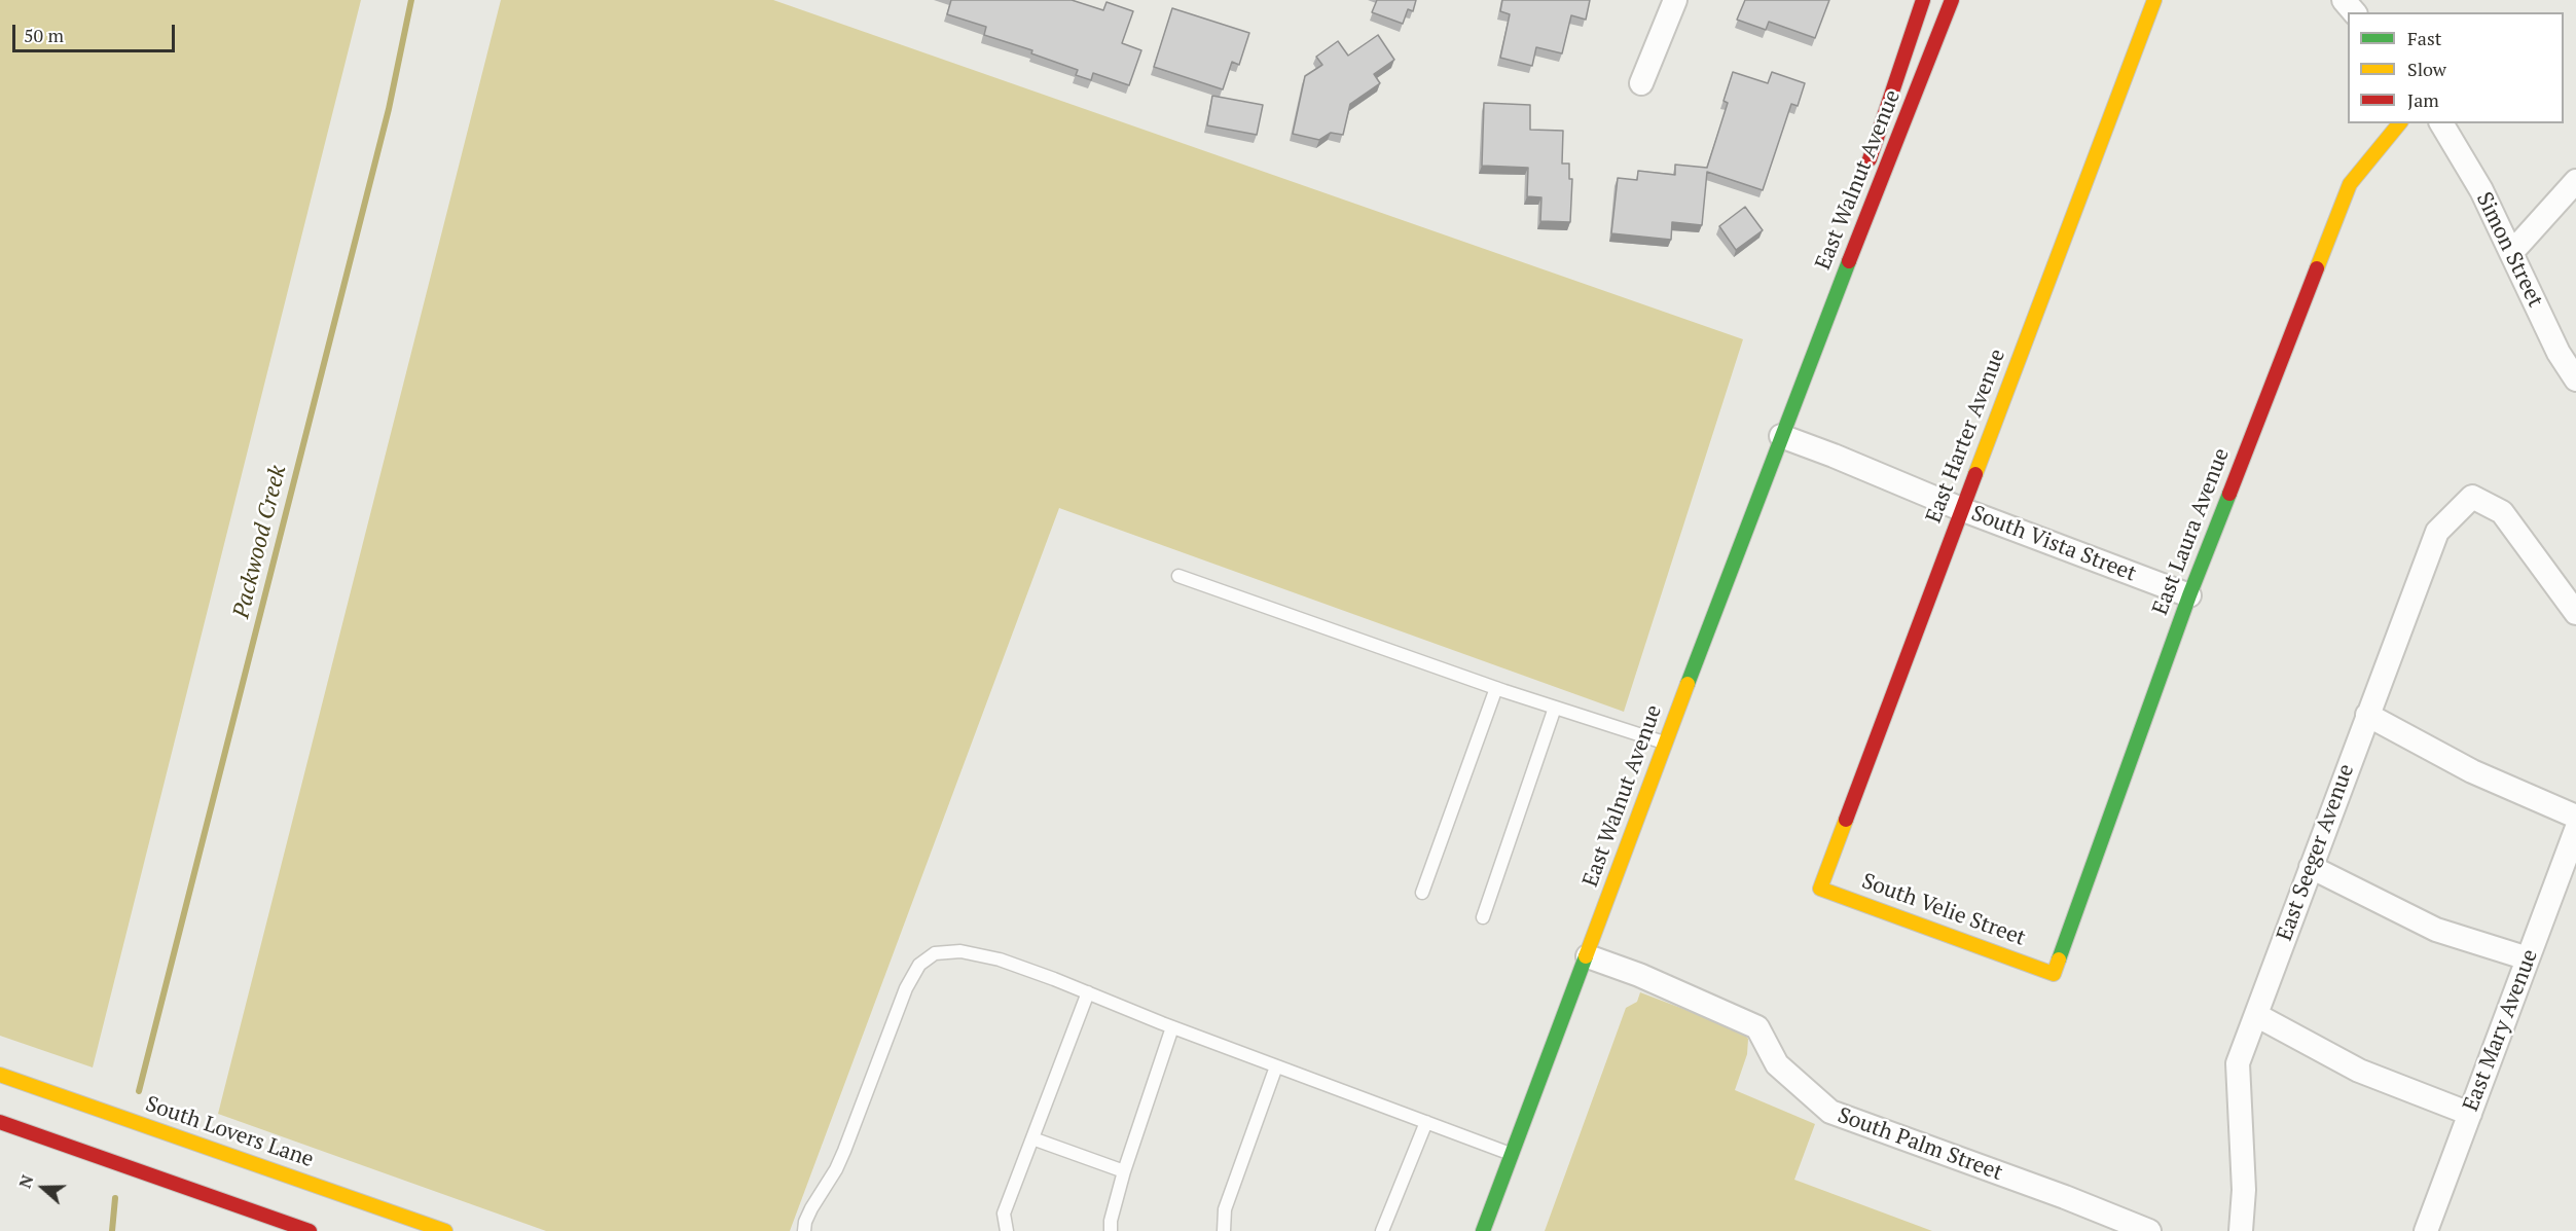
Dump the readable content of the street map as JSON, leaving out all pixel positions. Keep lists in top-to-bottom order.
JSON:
{
  "streets": {
    "main road": [
      "East Walnut Avenue",
      "East Harter Avenue",
      "East Laura Avenue",
      "South Velie Street",
      "South Lovers Lane"
    ],
    "street": [
      "Simon Street",
      "South Vista Street",
      "East Seeger Avenue",
      "East Mary Avenue",
      "South Palm Street"
    ]
  },
  "crossings": [
    ["East Walnut Avenue", "South Vista Street"],
    ["East Walnut Avenue", "South Palm Street"],
    ["East Harter Avenue", "South Vista Street"],
    ["East Harter Avenue", "South Velie Street"],
    ["East Laura Avenue", "South Vista Street"],
    ["East Laura Avenue", "South Velie Street"]
  ],
  "water": ["Packwood Creek"],
  "legend": ["Fast", "Slow", "Jam"],
  "scale_bar": "50 m",
  "north": "left"
}
